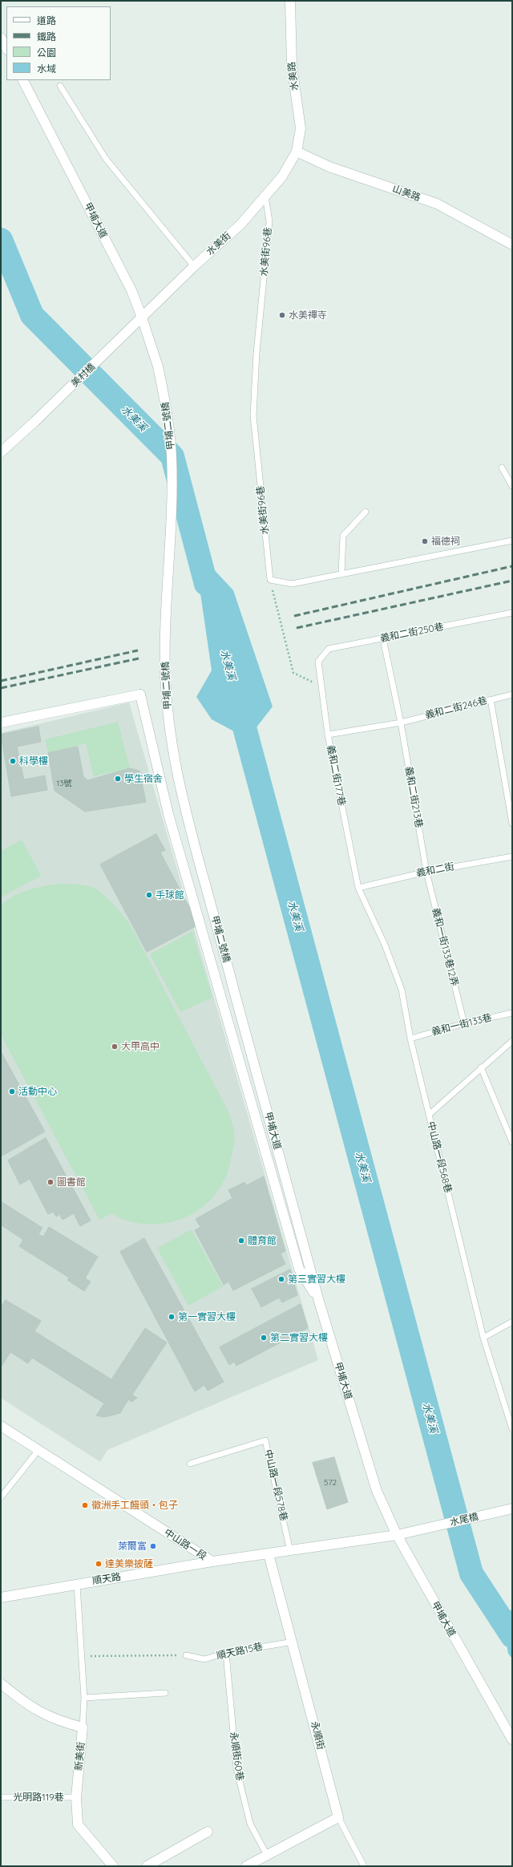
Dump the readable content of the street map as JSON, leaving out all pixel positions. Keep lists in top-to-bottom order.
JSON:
{
  "streets": {
    "street": [
      "水美路",
      "山美路",
      "甲埔大道",
      "水美街",
      "美村橋",
      "甲埔二號橋",
      "水尾橋",
      "中山路一段",
      "順天路",
      "永順街",
      "新美街"
    ],
    "lane": [
      "水美街96巷",
      "義和二街250巷",
      "義和二街246巷",
      "義和二街177巷",
      "義和二街213巷",
      "義和二街",
      "義和一街133巷12弄",
      "義和一街133巷",
      "中山路一段568巷",
      "中山路一段578巷",
      "順天路15巷",
      "永順街60巷",
      "光明路119巷"
    ]
  },
  "crossings": [
    ["水美路", "山美路"],
    ["水美路", "水美街"],
    ["山美路", "水美街"],
    ["甲埔大道", "水美街"],
    ["甲埔大道", "甲埔二號橋"],
    ["甲埔大道", "中山路一段"],
    ["水美街", "水美街96巷"],
    ["水美街", "美村橋"],
    ["義和二街250巷", "義和二街177巷"],
    ["義和二街250巷", "義和二街213巷"],
    ["義和二街246巷", "義和二街213巷"],
    ["義和二街177巷", "義和二街"],
    ["義和二街177巷", "中山路一段568巷"],
    ["義和二街213巷", "義和二街"],
    ["義和二街213巷", "義和一街133巷12弄"],
    ["義和二街", "義和一街133巷12弄"],
    ["義和二街", "中山路一段568巷"],
    ["義和一街133巷12弄", "義和一街133巷"],
    ["義和一街133巷", "中山路一段568巷"],
    ["中山路一段578巷", "中山路一段"],
    ["水尾橋", "中山路一段"],
    ["中山路一段", "順天路"],
    ["中山路一段", "永順街"],
    ["順天路15巷", "永順街"],
    ["順天路15巷", "永順街60巷"],
    ["新美街", "光明路119巷"]
  ],
  "water": ["水美溪"],
  "places": [
    "水美禪寺",
    "福德祠",
    "科學樓",
    "學生宿舍",
    "手球館",
    "大甲高中",
    "活動中心",
    "圖書館",
    "體育館",
    "第三實習大樓",
    "第一實習大樓",
    "第二實習大樓",
    "徽洲手工饅頭‧包子",
    "萊爾富",
    "達美樂披薩"
  ],
  "house_numbers": ["13號", "572"],
  "legend": [
    "道路",
    "鐵路",
    "公園",
    "水域"
  ]
}
